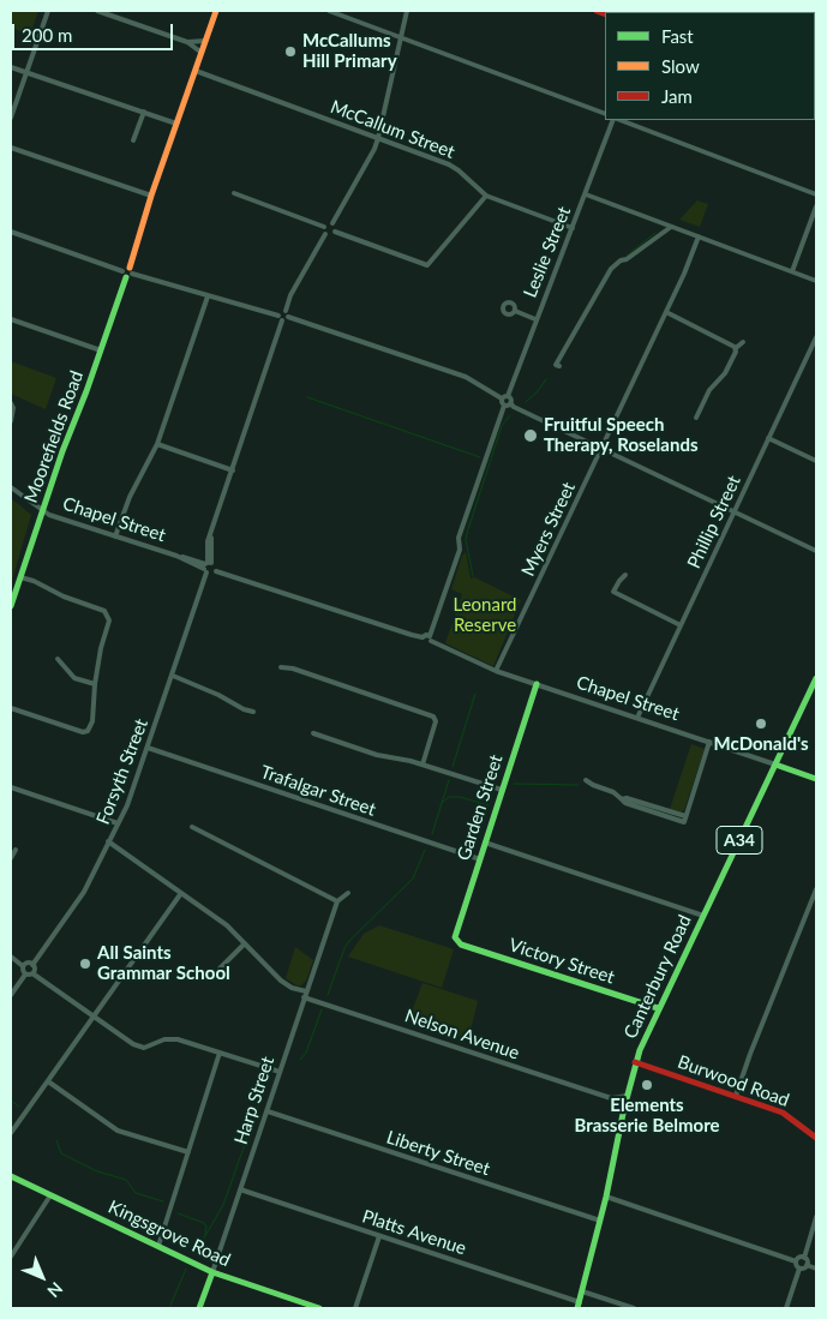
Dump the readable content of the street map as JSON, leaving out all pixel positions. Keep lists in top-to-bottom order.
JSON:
{
  "streets": {
    "main road": [
      "Moorefields Road",
      "Chapel Street",
      "Garden Street",
      "A34",
      "Victory Street",
      "Canterbury Road",
      "Burwood Road",
      "Harp Street",
      "Kingsgrove Road"
    ],
    "street": [
      "McCallum Street",
      "Leslie Street",
      "Phillip Street",
      "Myers Street",
      "Forsyth Street",
      "Trafalgar Street",
      "Nelson Avenue",
      "Liberty Street",
      "Platts Avenue"
    ]
  },
  "crossings": [
    ["McCallum Street", "Leslie Street"],
    ["McCallum Street", "Moorefields Road"],
    ["Moorefields Road", "Chapel Street"],
    ["Chapel Street", "Phillip Street"],
    ["Chapel Street", "Myers Street"],
    ["Chapel Street", "Forsyth Street"],
    ["Chapel Street", "Garden Street"],
    ["Chapel Street", "Canterbury Road"],
    ["Forsyth Street", "Trafalgar Street"],
    ["Forsyth Street", "Nelson Avenue"],
    ["Trafalgar Street", "Garden Street"],
    ["Garden Street", "Victory Street"],
    ["Victory Street", "Canterbury Road"],
    ["Canterbury Road", "Nelson Avenue"],
    ["Canterbury Road", "Burwood Road"],
    ["Canterbury Road", "Liberty Street"],
    ["Canterbury Road", "Platts Avenue"],
    ["Nelson Avenue", "Harp Street"],
    ["Harp Street", "Liberty Street"],
    ["Harp Street", "Platts Avenue"],
    ["Harp Street", "Kingsgrove Road"]
  ],
  "parks": ["Leonard Reserve"],
  "places": [
    "McCallums Hill Primary",
    "Fruitful Speech Therapy, Roselands",
    "McDonald's",
    "All Saints Grammar School",
    "Elements Brasserie Belmore"
  ],
  "legend": ["Fast", "Slow", "Jam"],
  "scale_bar": "200 m",
  "north": "bottom right"
}
